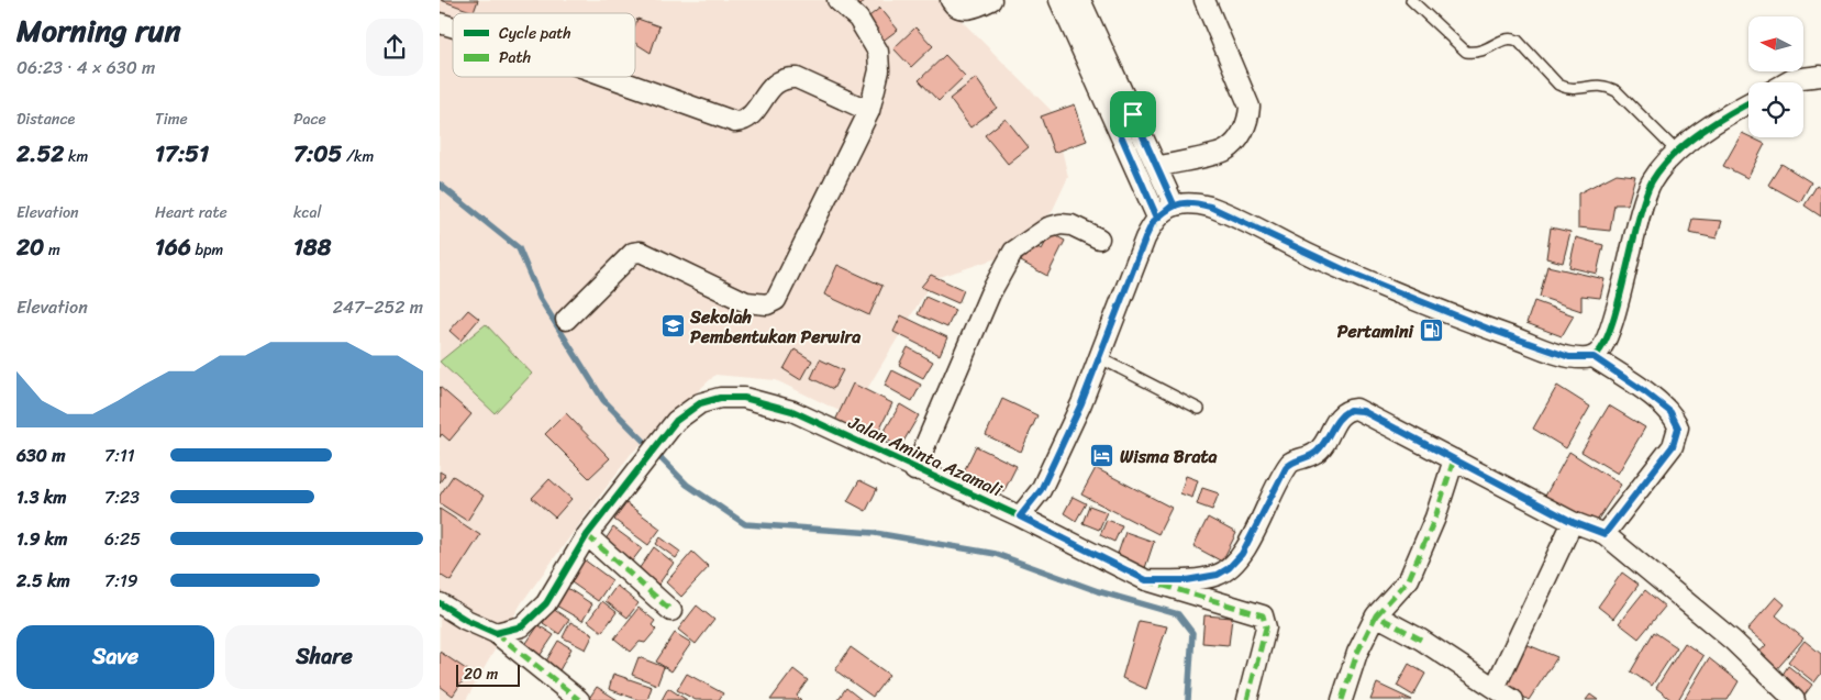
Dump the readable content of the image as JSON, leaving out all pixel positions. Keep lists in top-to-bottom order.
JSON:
{
  "streets": {
    "street": ["Jalan Aminta Azamali"]
  },
  "places": {
    "school or university": ["Sekolah Pembentukan Perwira"],
    "fuel station": ["Pertamini"],
    "hotel": ["Wisma Brata"]
  },
  "legend": ["Cycle path", "Path"],
  "scale_bar": "20 m",
  "north": "left",
  "page": {
    "heading": ["Morning run", "06:23 · 4 × 630 m"],
    "stats": [
      ["Distance", "2.52 km"],
      ["Time", "17:51"],
      ["Pace", "7:05 /km"],
      ["Elevation", "20 m"],
      ["Heart rate", "166 bpm"],
      ["kcal", "188"]
    ],
    "chart": ["Elevation", "247–252 m"],
    "list": [
      {
        "name": "630 m",
        "note": "7:11"
      },
      {
        "name": "1.3 km",
        "note": "7:23"
      },
      {
        "name": "1.9 km",
        "note": "6:25"
      },
      {
        "name": "2.5 km",
        "note": "7:19"
      }
    ],
    "buttons": ["Save", "Share"],
    "scale": "20 m"
  }
}
